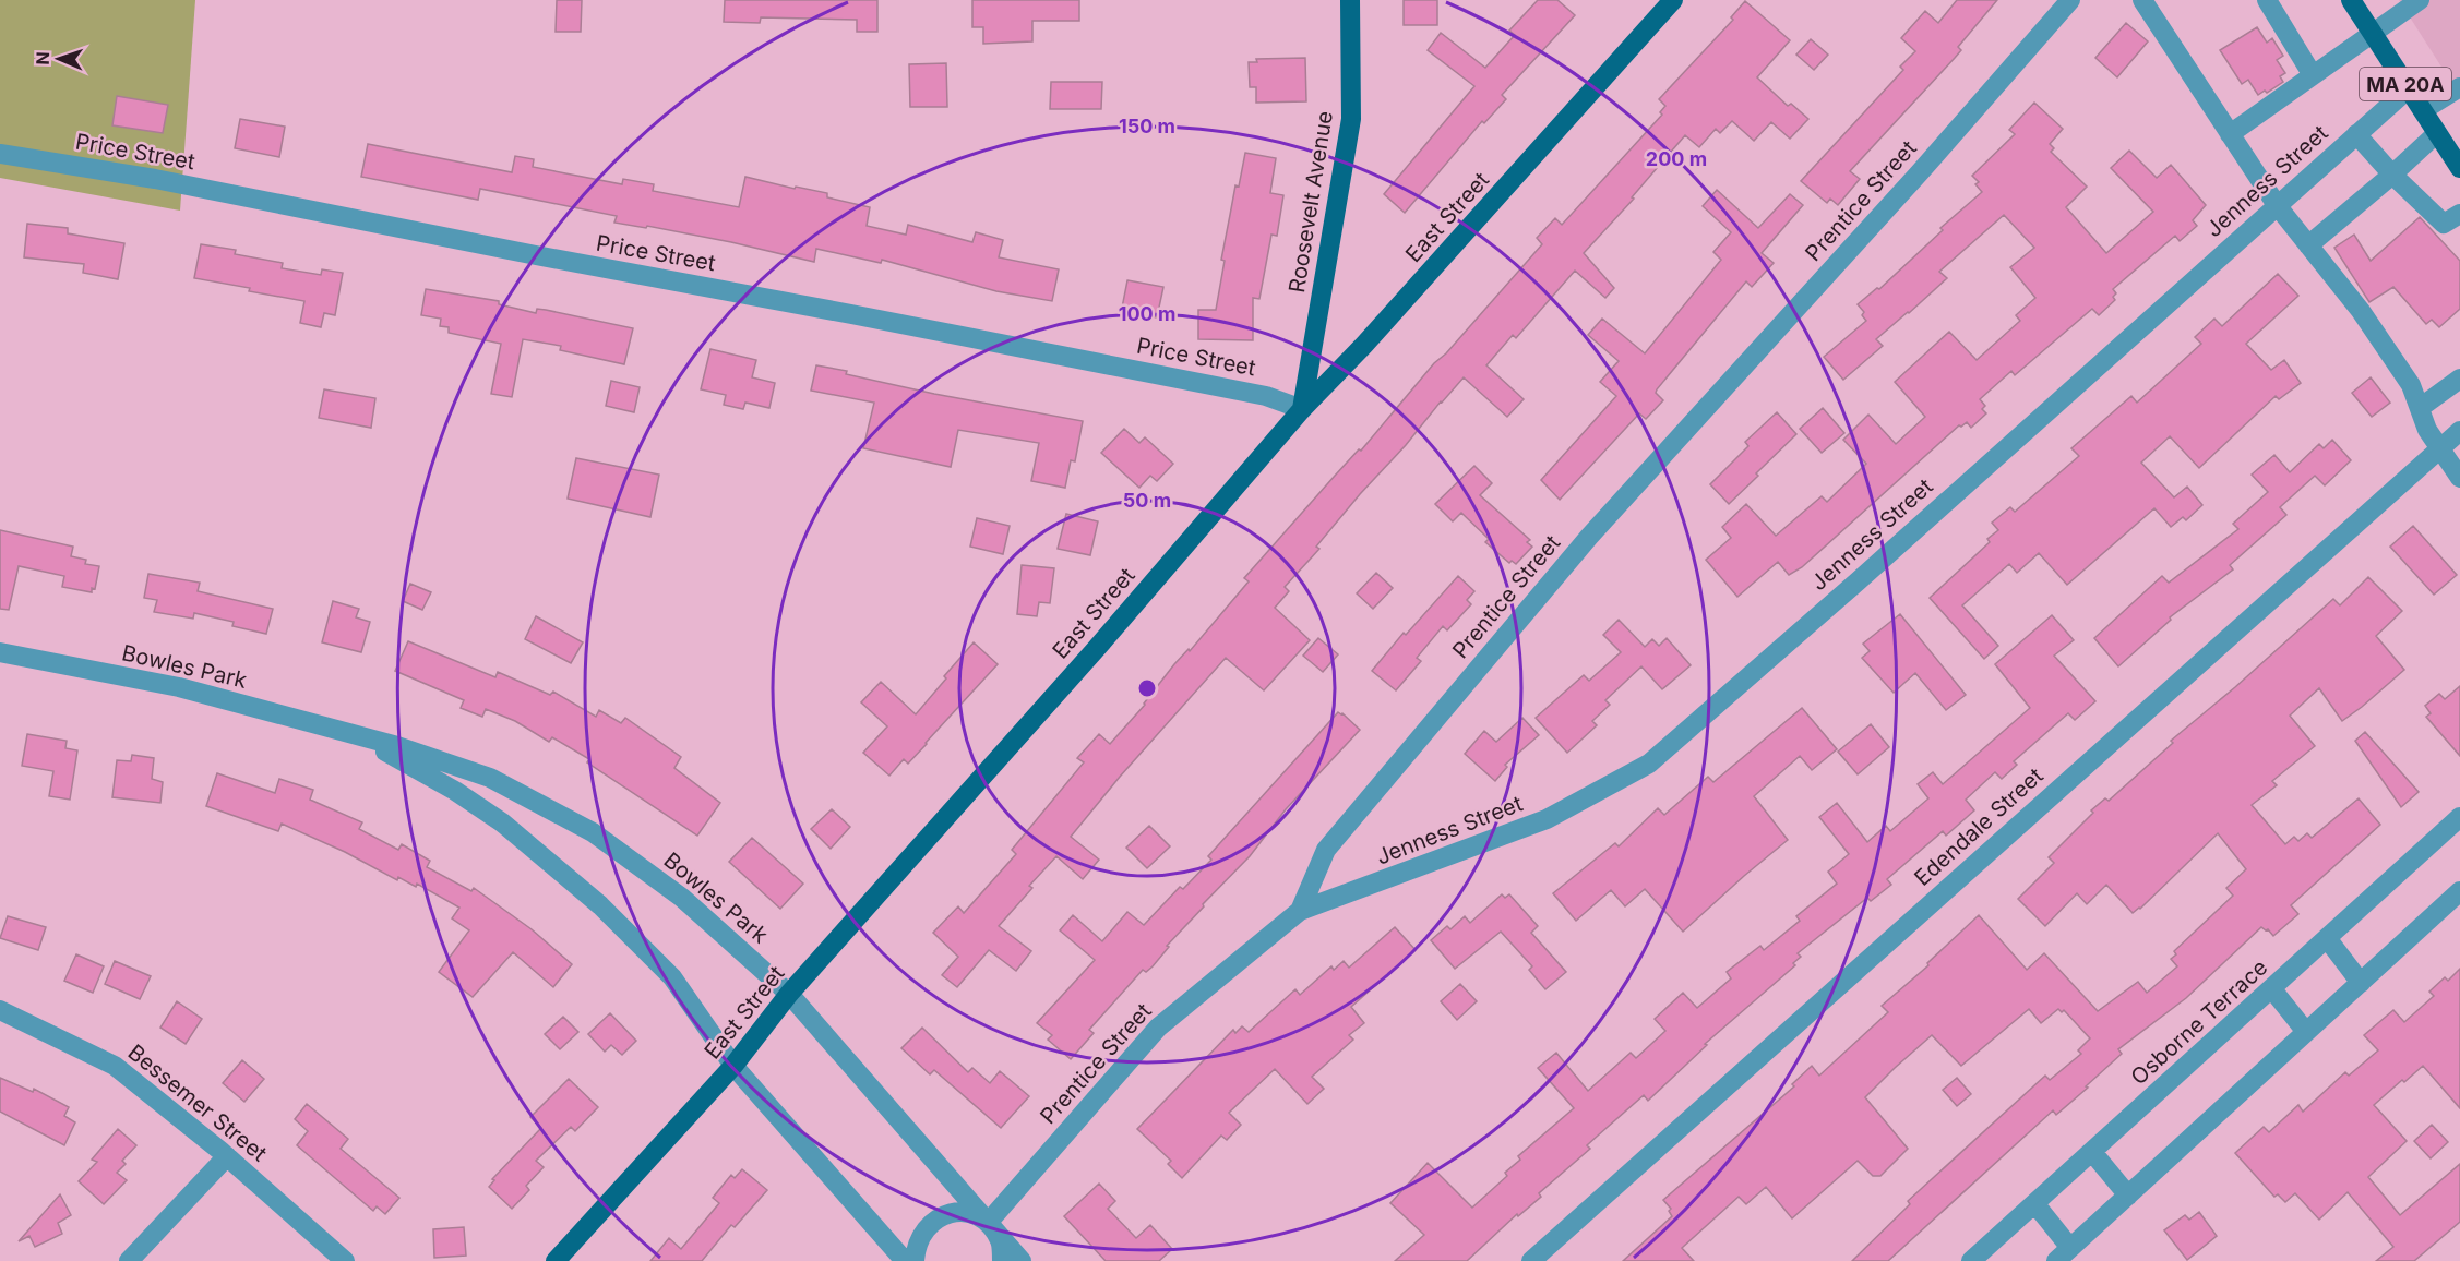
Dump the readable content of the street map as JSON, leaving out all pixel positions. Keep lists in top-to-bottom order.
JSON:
{
  "streets": {
    "main road": ["MA 20A", "Roosevelt Avenue", "East Street"],
    "street": [
      "Price Street",
      "Jenness Street",
      "Prentice Street",
      "Bowles Park",
      "Edendale Street",
      "Osborne Terrace",
      "Bessemer Street"
    ]
  },
  "crossings": [
    ["MA 20A", "Jenness Street"],
    ["Price Street", "Roosevelt Avenue"],
    ["Price Street", "East Street"],
    ["Jenness Street", "Prentice Street"],
    ["Prentice Street", "Bowles Park"],
    ["Roosevelt Avenue", "East Street"],
    ["East Street", "Bowles Park"]
  ],
  "north": "left",
  "rings": [
    "150 m",
    "200 m",
    "100 m",
    "50 m"
  ]
}
